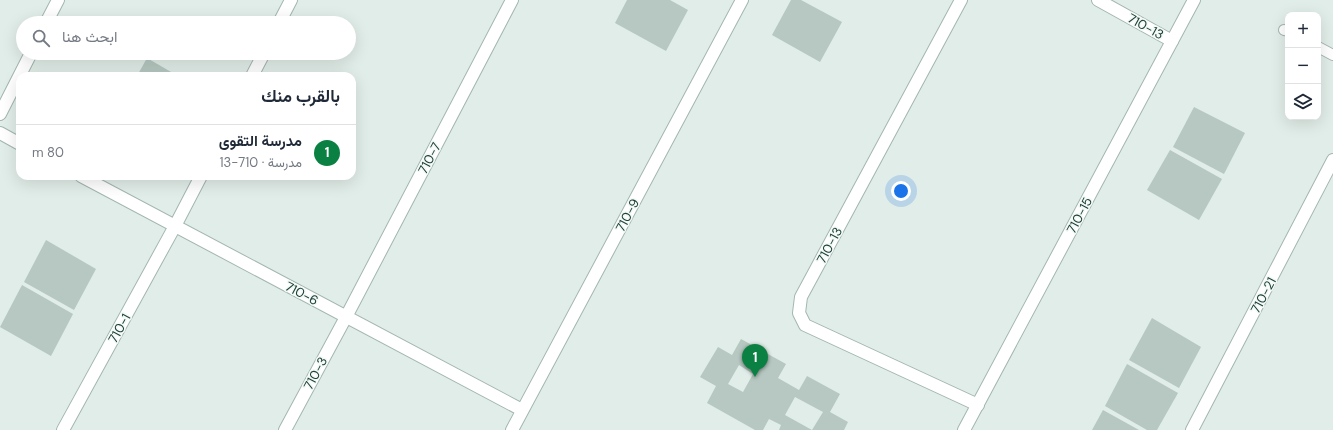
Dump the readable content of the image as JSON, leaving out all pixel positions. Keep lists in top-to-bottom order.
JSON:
{
  "streets": {
    "street": [
      "710-13",
      "710-7",
      "710-9",
      "710-15",
      "710-6",
      "710-21",
      "710-1",
      "710-3"
    ]
  },
  "crossings": [
    ["710-13", "710-15"],
    ["710-7", "710-6"],
    ["710-7", "710-3"],
    ["710-9", "710-6"],
    ["710-6", "710-1"],
    ["710-6", "710-3"]
  ],
  "page": {
    "map_buttons": ["+", "−"],
    "search": "ابحث هنا",
    "heading": "بالقرب منك",
    "list": [
      {
        "mark": "1",
        "name": "مدرسة التقوى",
        "note": "مدرسة · 710-13",
        "value": "80 m"
      }
    ],
    "pins": "1"
  }
}
